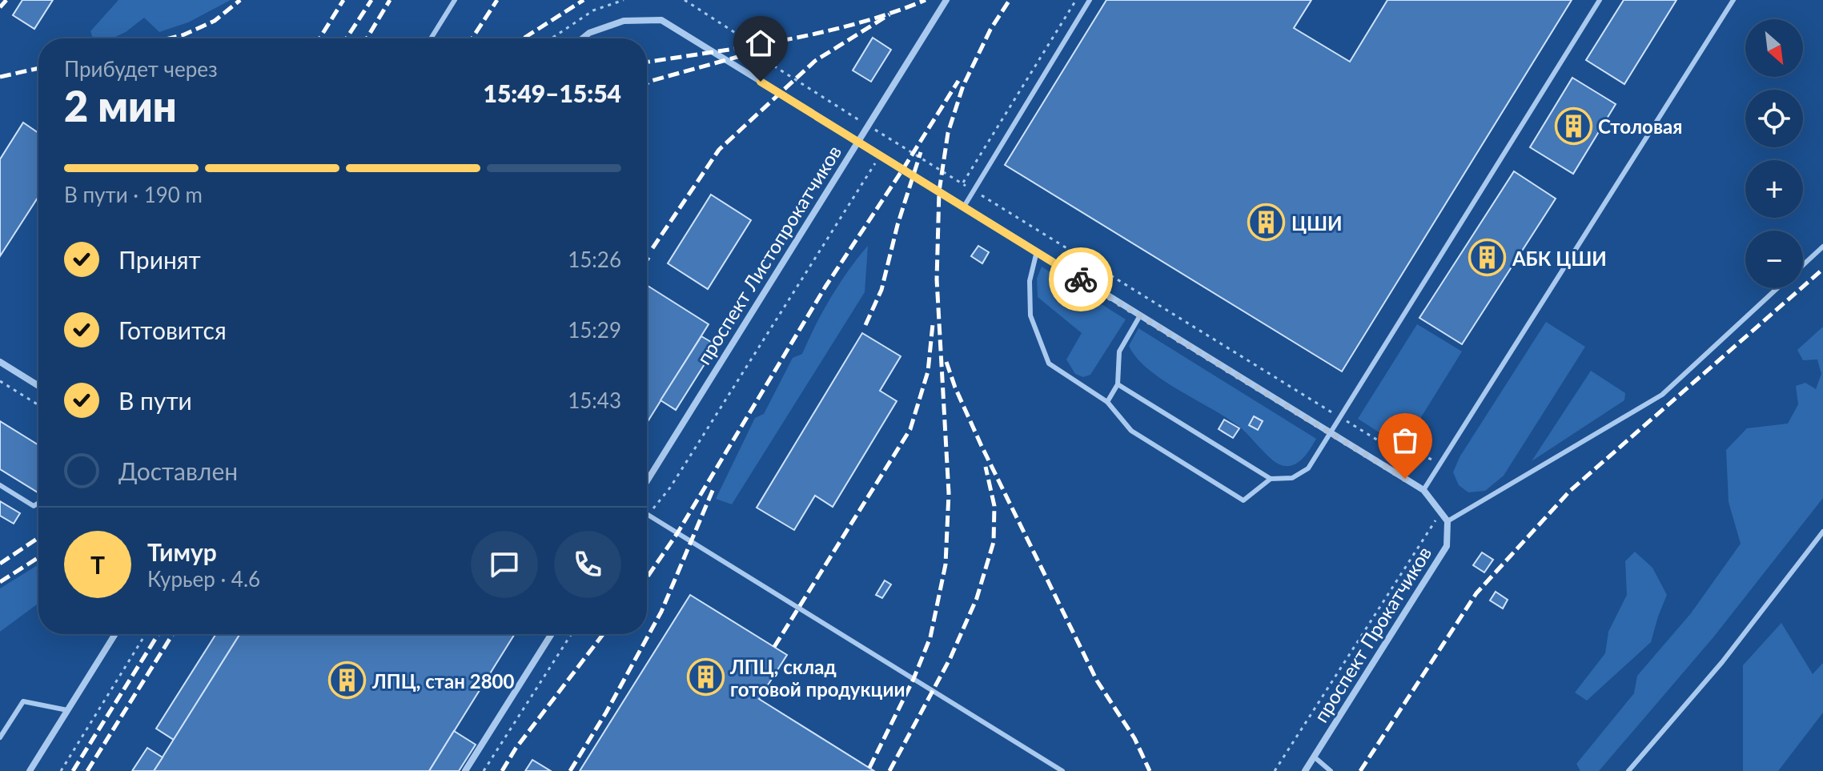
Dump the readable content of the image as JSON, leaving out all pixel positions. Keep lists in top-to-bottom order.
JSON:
{
  "streets": {
    "street": ["проспект Листопрокатчиков", "проспект Прокатчиков"]
  },
  "places": {
    "building": [
      "Столовая",
      "ЦШИ",
      "АБК ЦШИ",
      "ЛПЦ, склад готовой продукции",
      "ЛПЦ, стан 2800"
    ]
  },
  "north": "bottom right",
  "page": {
    "map_buttons": ["+", "−"],
    "heading": ["2 мин", "Прибудет через", "15:49–15:54"],
    "panel": ["Тимур", "Курьер · 4.6"],
    "bar": "В пути · 190 m",
    "list": [
      ["Принят", "15:26"],
      ["Готовится", "15:29"],
      ["В пути", "15:43"],
      "Доставлен"
    ],
    "round": "Т"
  }
}
